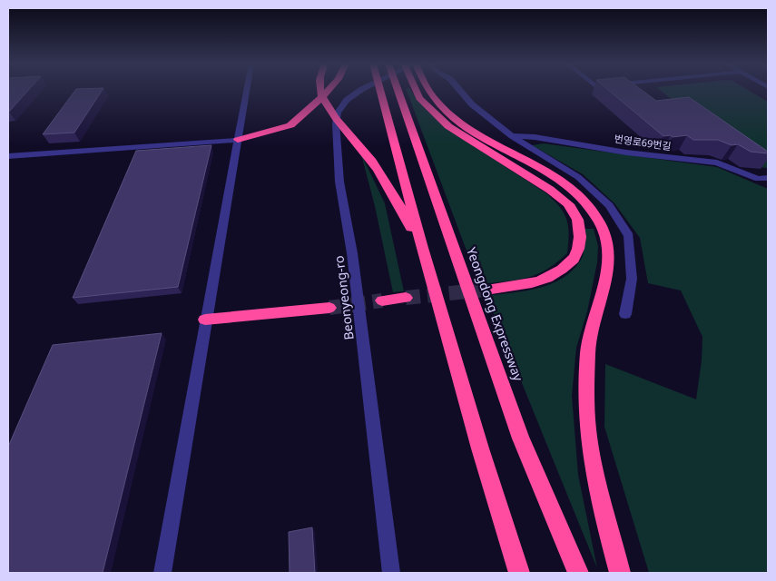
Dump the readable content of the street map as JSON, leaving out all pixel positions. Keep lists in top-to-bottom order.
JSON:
{
  "streets": {
    "highway": ["Yeongdong Expressway"],
    "street": ["번영로69번길", "Beonyeong-ro"]
  }
}
